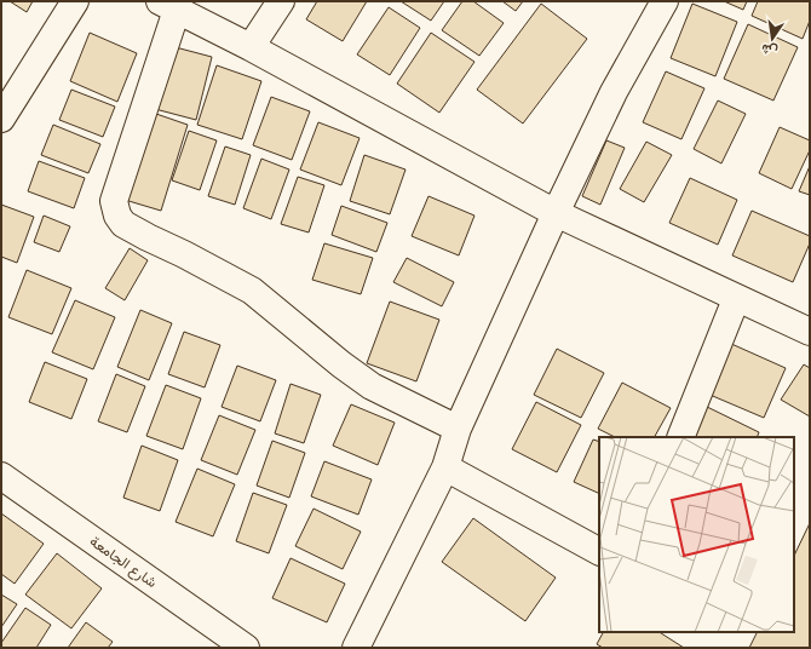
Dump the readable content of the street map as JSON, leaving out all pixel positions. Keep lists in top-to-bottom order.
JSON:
{
  "streets": {
    "street": ["شارع الجامعة"]
  },
  "north": "bottom"
}
